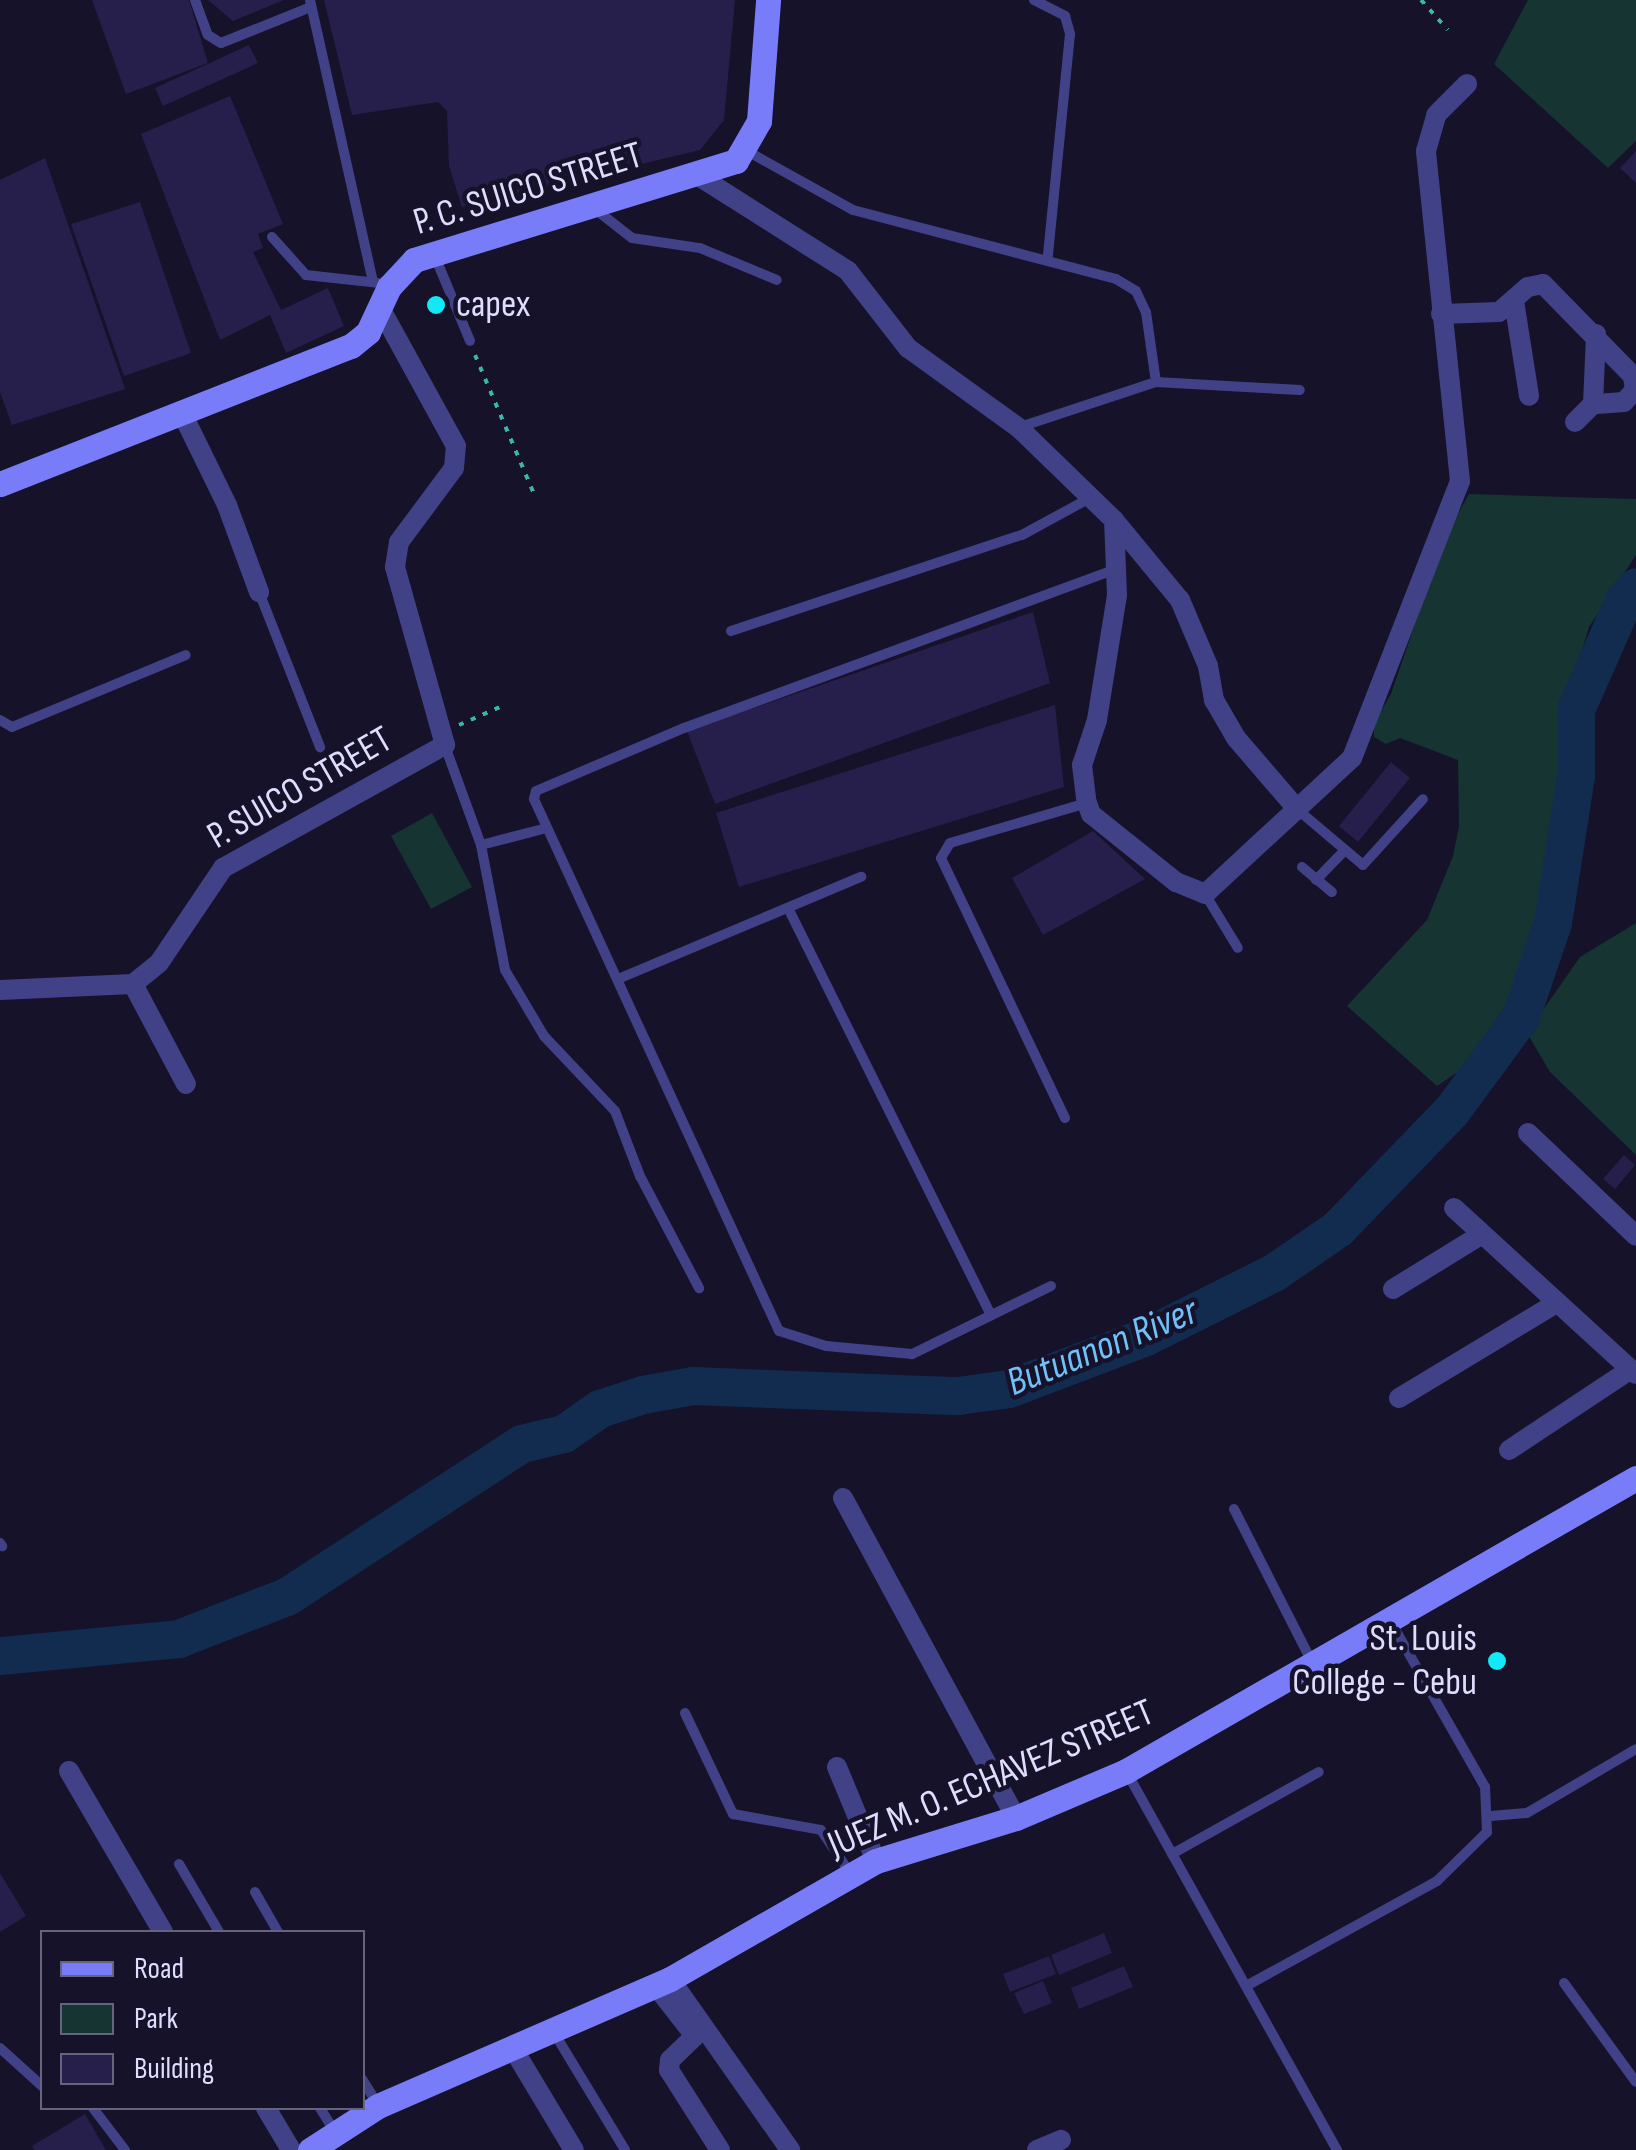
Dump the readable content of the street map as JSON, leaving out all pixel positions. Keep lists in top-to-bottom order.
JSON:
{
  "streets": {
    "street": ["P. C. SUICO STREET", "P. SUICO STREET", "JUEZ M. O. ECHAVEZ STREET"]
  },
  "water": ["Butuanon River"],
  "places": ["capex", "St. Louis College - Cebu"],
  "legend": ["Road", "Park", "Building"]
}
